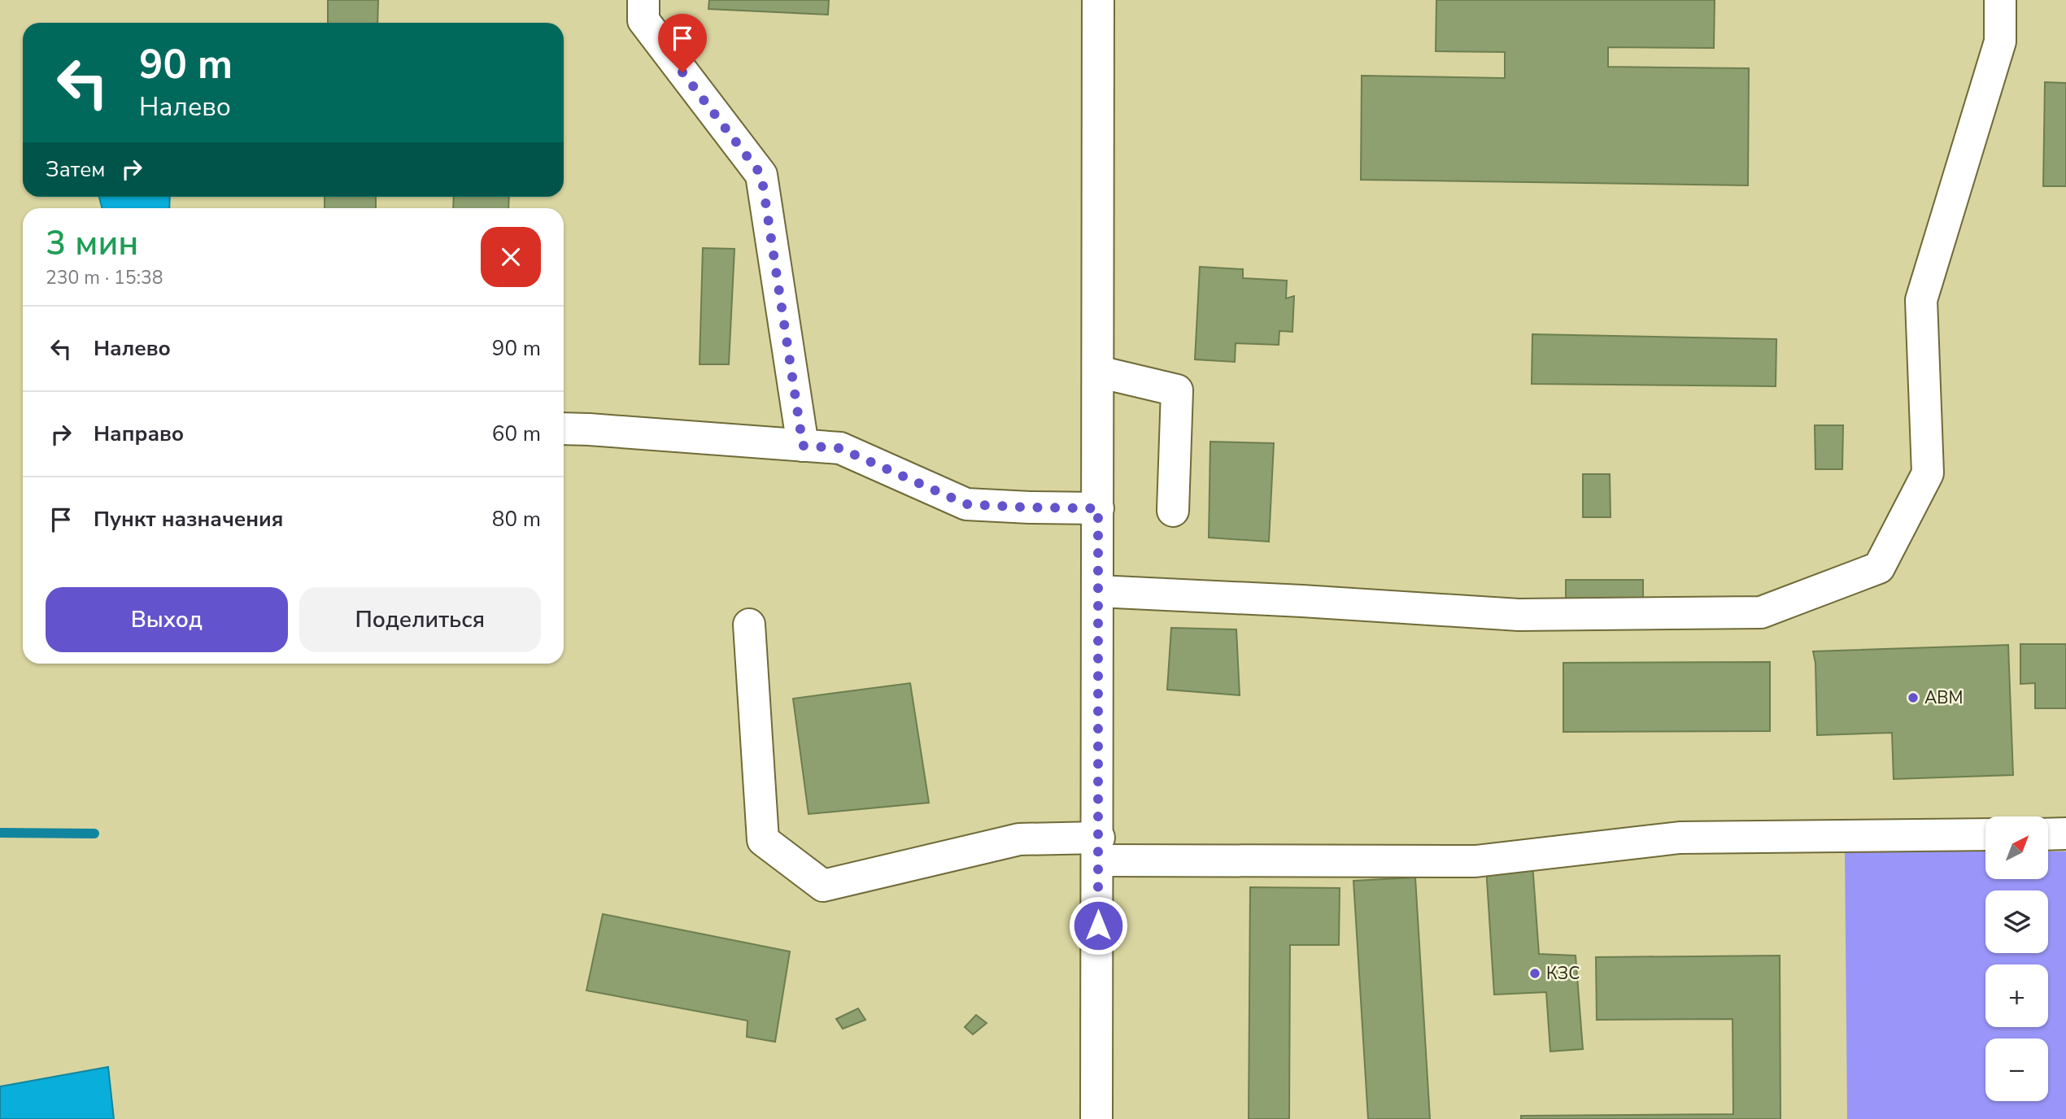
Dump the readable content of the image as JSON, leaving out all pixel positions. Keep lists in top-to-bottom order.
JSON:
{
  "places": ["АВМ", "КЗС"],
  "north": "top right",
  "page": {
    "turn": ["90 m", "Налево"],
    "then": "Затем",
    "heading": ["3 мин", "230 m · 15:38"],
    "list": [
      {
        "name": "Налево",
        "value": "90 m"
      },
      {
        "name": "Направо",
        "value": "60 m"
      },
      {
        "name": "Пункт назначения",
        "value": "80 m"
      }
    ],
    "buttons": ["Выход", "Поделиться"],
    "map_buttons": ["+", "−"]
  }
}
